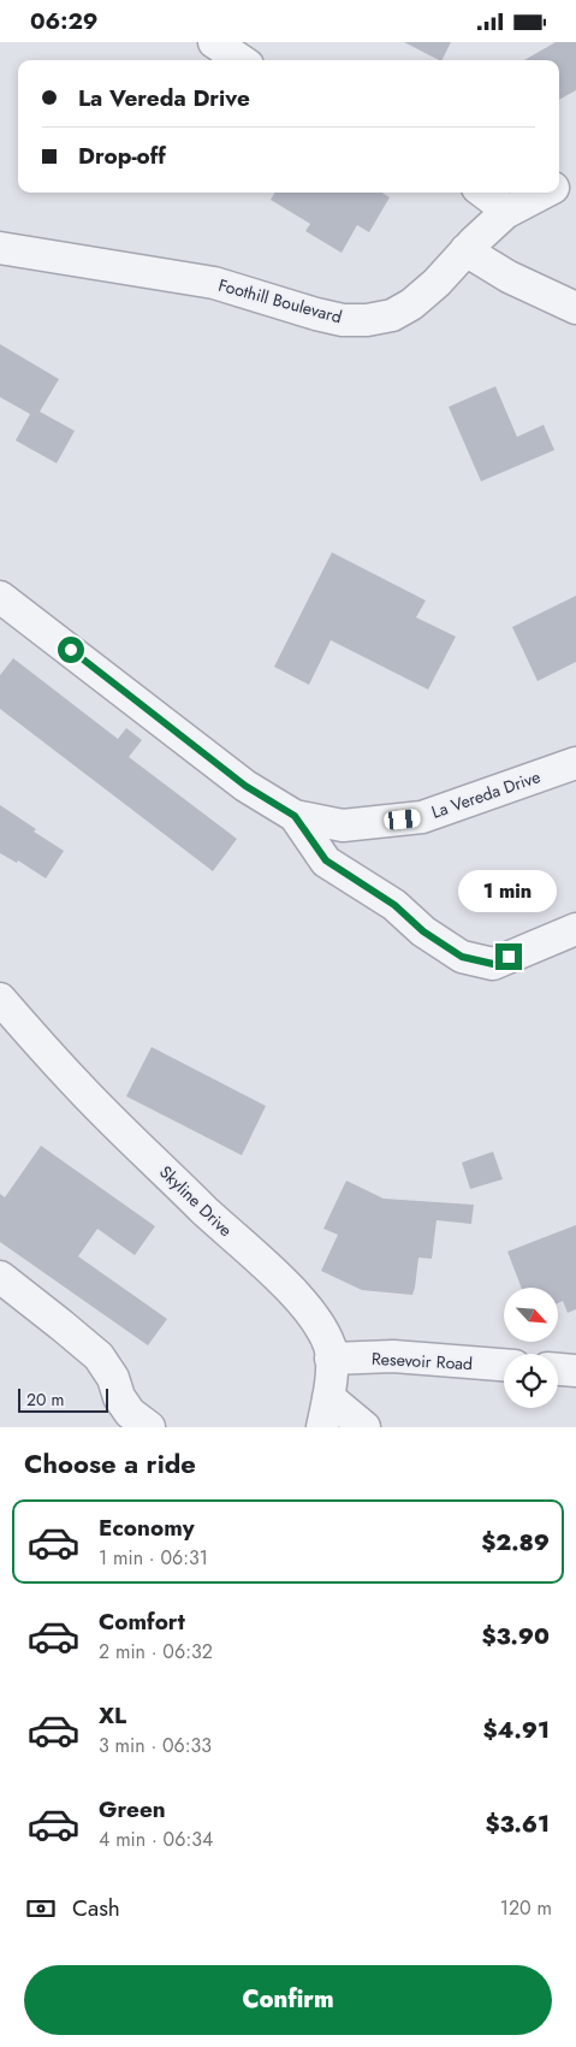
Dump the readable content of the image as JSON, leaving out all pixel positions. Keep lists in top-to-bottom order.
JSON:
{
  "streets": {
    "street": [
      "Foothill Boulevard",
      "La Vereda Drive",
      "Skyline Drive",
      "Resevoir Road"
    ]
  },
  "crossings": [
    ["Skyline Drive", "Resevoir Road"]
  ],
  "scale_bar": "20 m",
  "north": "bottom right",
  "page": {
    "status": "06:29",
    "banner": ["La Vereda Drive", "Drop-off"],
    "bubble": "1 min",
    "scale": "20 m",
    "heading": "Choose a ride",
    "list": [
      {
        "name": "Economy",
        "note": "1 min · 06:31",
        "value": "$2.89"
      },
      {
        "name": "Comfort",
        "note": "2 min · 06:32",
        "value": "$3.90"
      },
      {
        "name": "XL",
        "note": "3 min · 06:33",
        "value": "$4.91"
      },
      {
        "name": "Green",
        "note": "4 min · 06:34",
        "value": "$3.61"
      }
    ],
    "pay": ["Cash", "120 m"],
    "buttons": "Confirm"
  }
}
